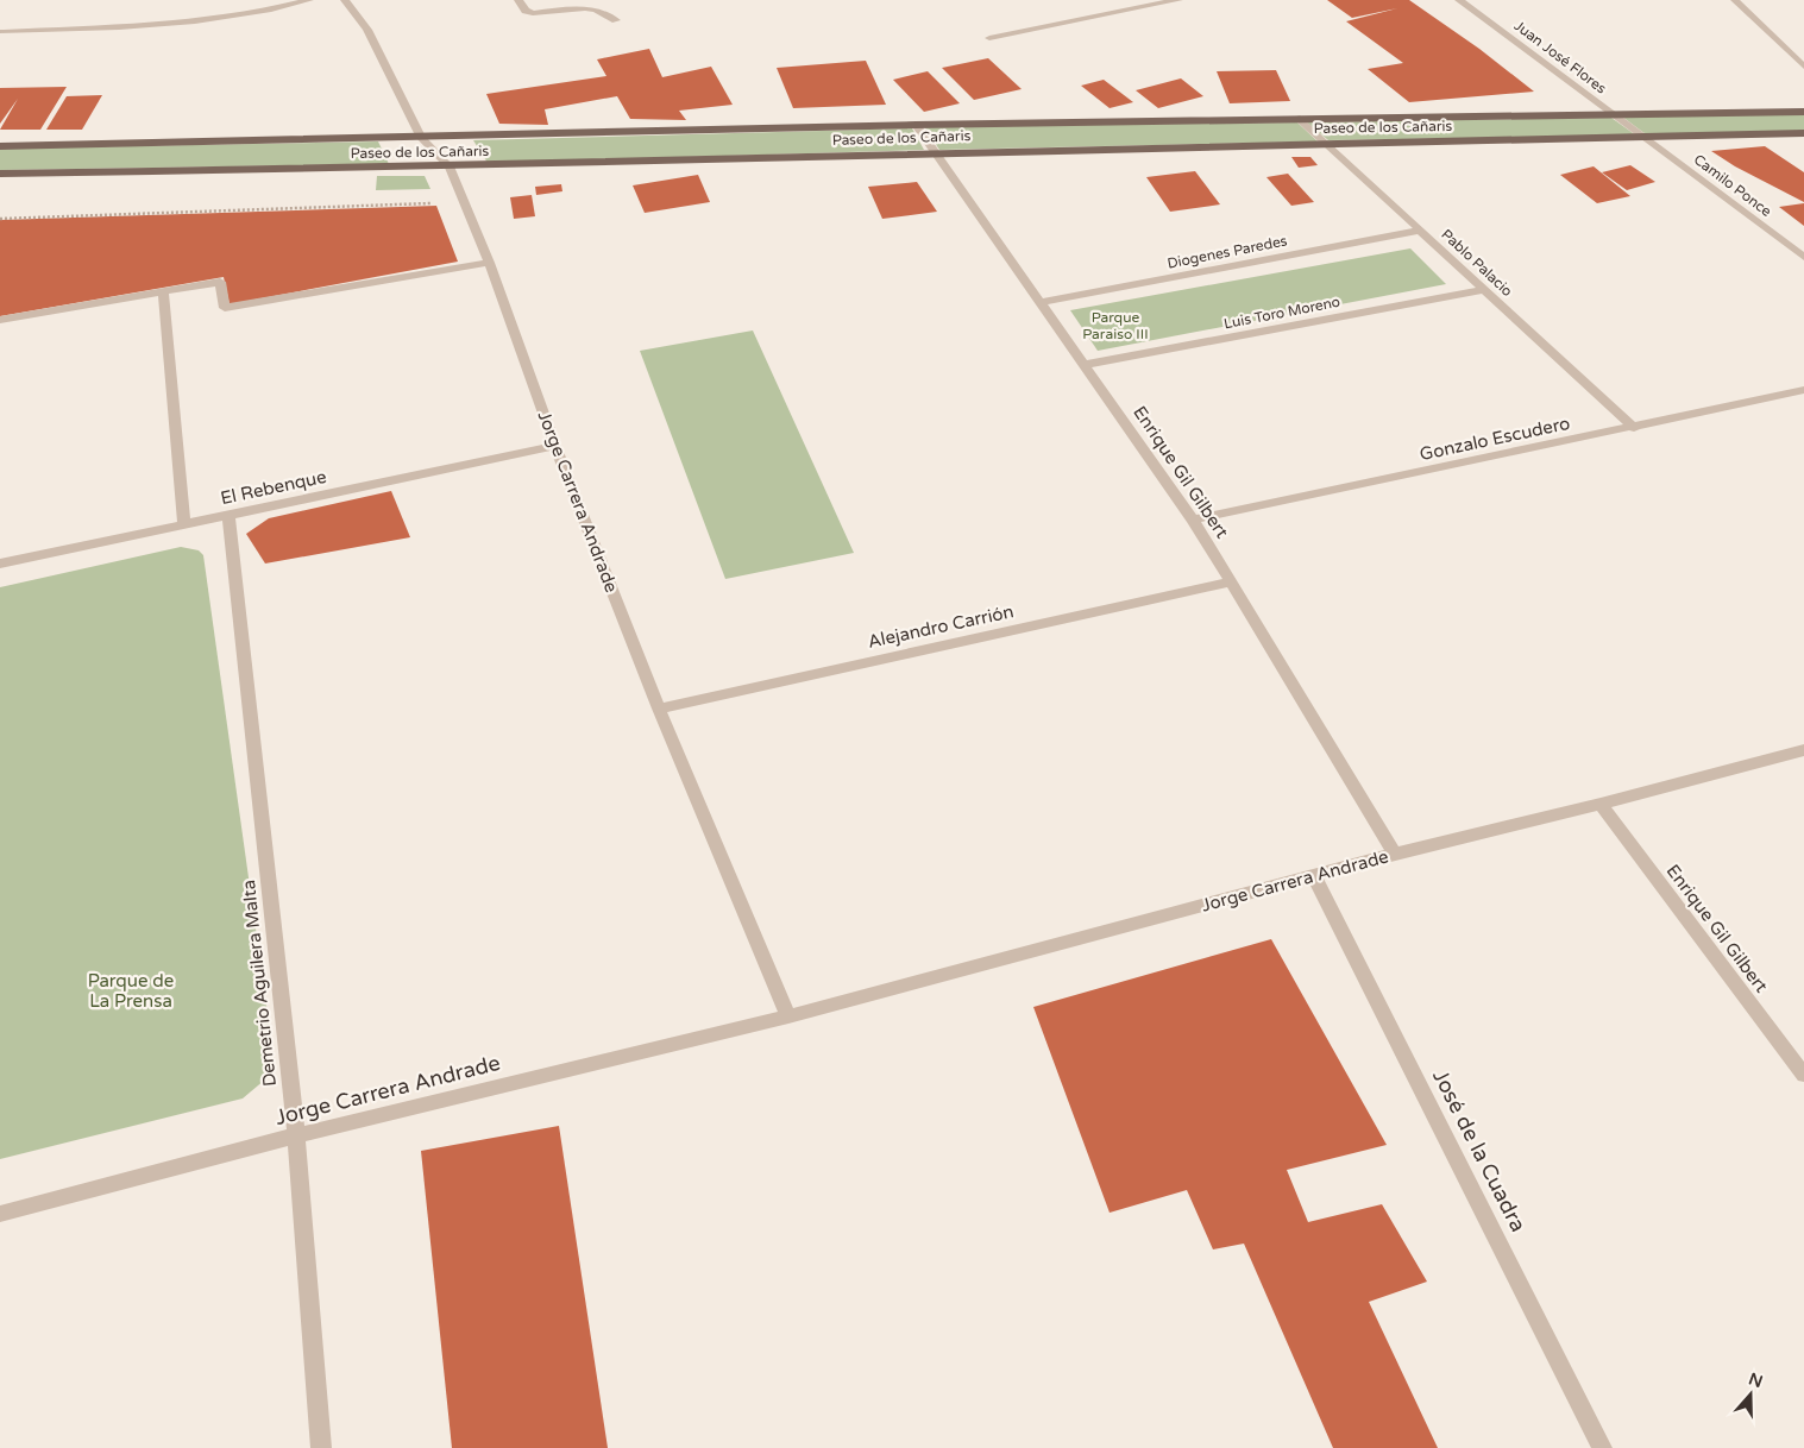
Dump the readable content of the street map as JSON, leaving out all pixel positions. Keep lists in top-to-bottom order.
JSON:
{
  "streets": {
    "main road": ["Paseo de los Cañaris"],
    "street": [
      "Juan José Flores",
      "Camilo Ponce",
      "Diogenes Paredes",
      "Pablo Palacio",
      "Luis Toro Moreno",
      "Gonzalo Escudero",
      "Enrique Gil Gilbert",
      "El Rebenque",
      "Jorge Carrera Andrade",
      "Alejandro Carrión",
      "Demetrio Aguilera Malta",
      "José de la Cuadra"
    ]
  },
  "crossings": [
    ["Juan José Flores", "Paseo de los Cañaris"],
    ["Juan José Flores", "Camilo Ponce"],
    ["Paseo de los Cañaris", "Camilo Ponce"],
    ["Paseo de los Cañaris", "Pablo Palacio"],
    ["Paseo de los Cañaris", "Enrique Gil Gilbert"],
    ["Paseo de los Cañaris", "Jorge Carrera Andrade"],
    ["Diogenes Paredes", "Pablo Palacio"],
    ["Diogenes Paredes", "Enrique Gil Gilbert"],
    ["Pablo Palacio", "Luis Toro Moreno"],
    ["Pablo Palacio", "Gonzalo Escudero"],
    ["Luis Toro Moreno", "Enrique Gil Gilbert"],
    ["Gonzalo Escudero", "Enrique Gil Gilbert"],
    ["Enrique Gil Gilbert", "Jorge Carrera Andrade"],
    ["Enrique Gil Gilbert", "Alejandro Carrión"],
    ["El Rebenque", "Jorge Carrera Andrade"],
    ["El Rebenque", "Demetrio Aguilera Malta"],
    ["Jorge Carrera Andrade", "Alejandro Carrión"],
    ["Jorge Carrera Andrade", "Demetrio Aguilera Malta"],
    ["Jorge Carrera Andrade", "José de la Cuadra"]
  ],
  "parks": ["Parque Paraiso III", "Parque de La Prensa"],
  "north": "top"
}
